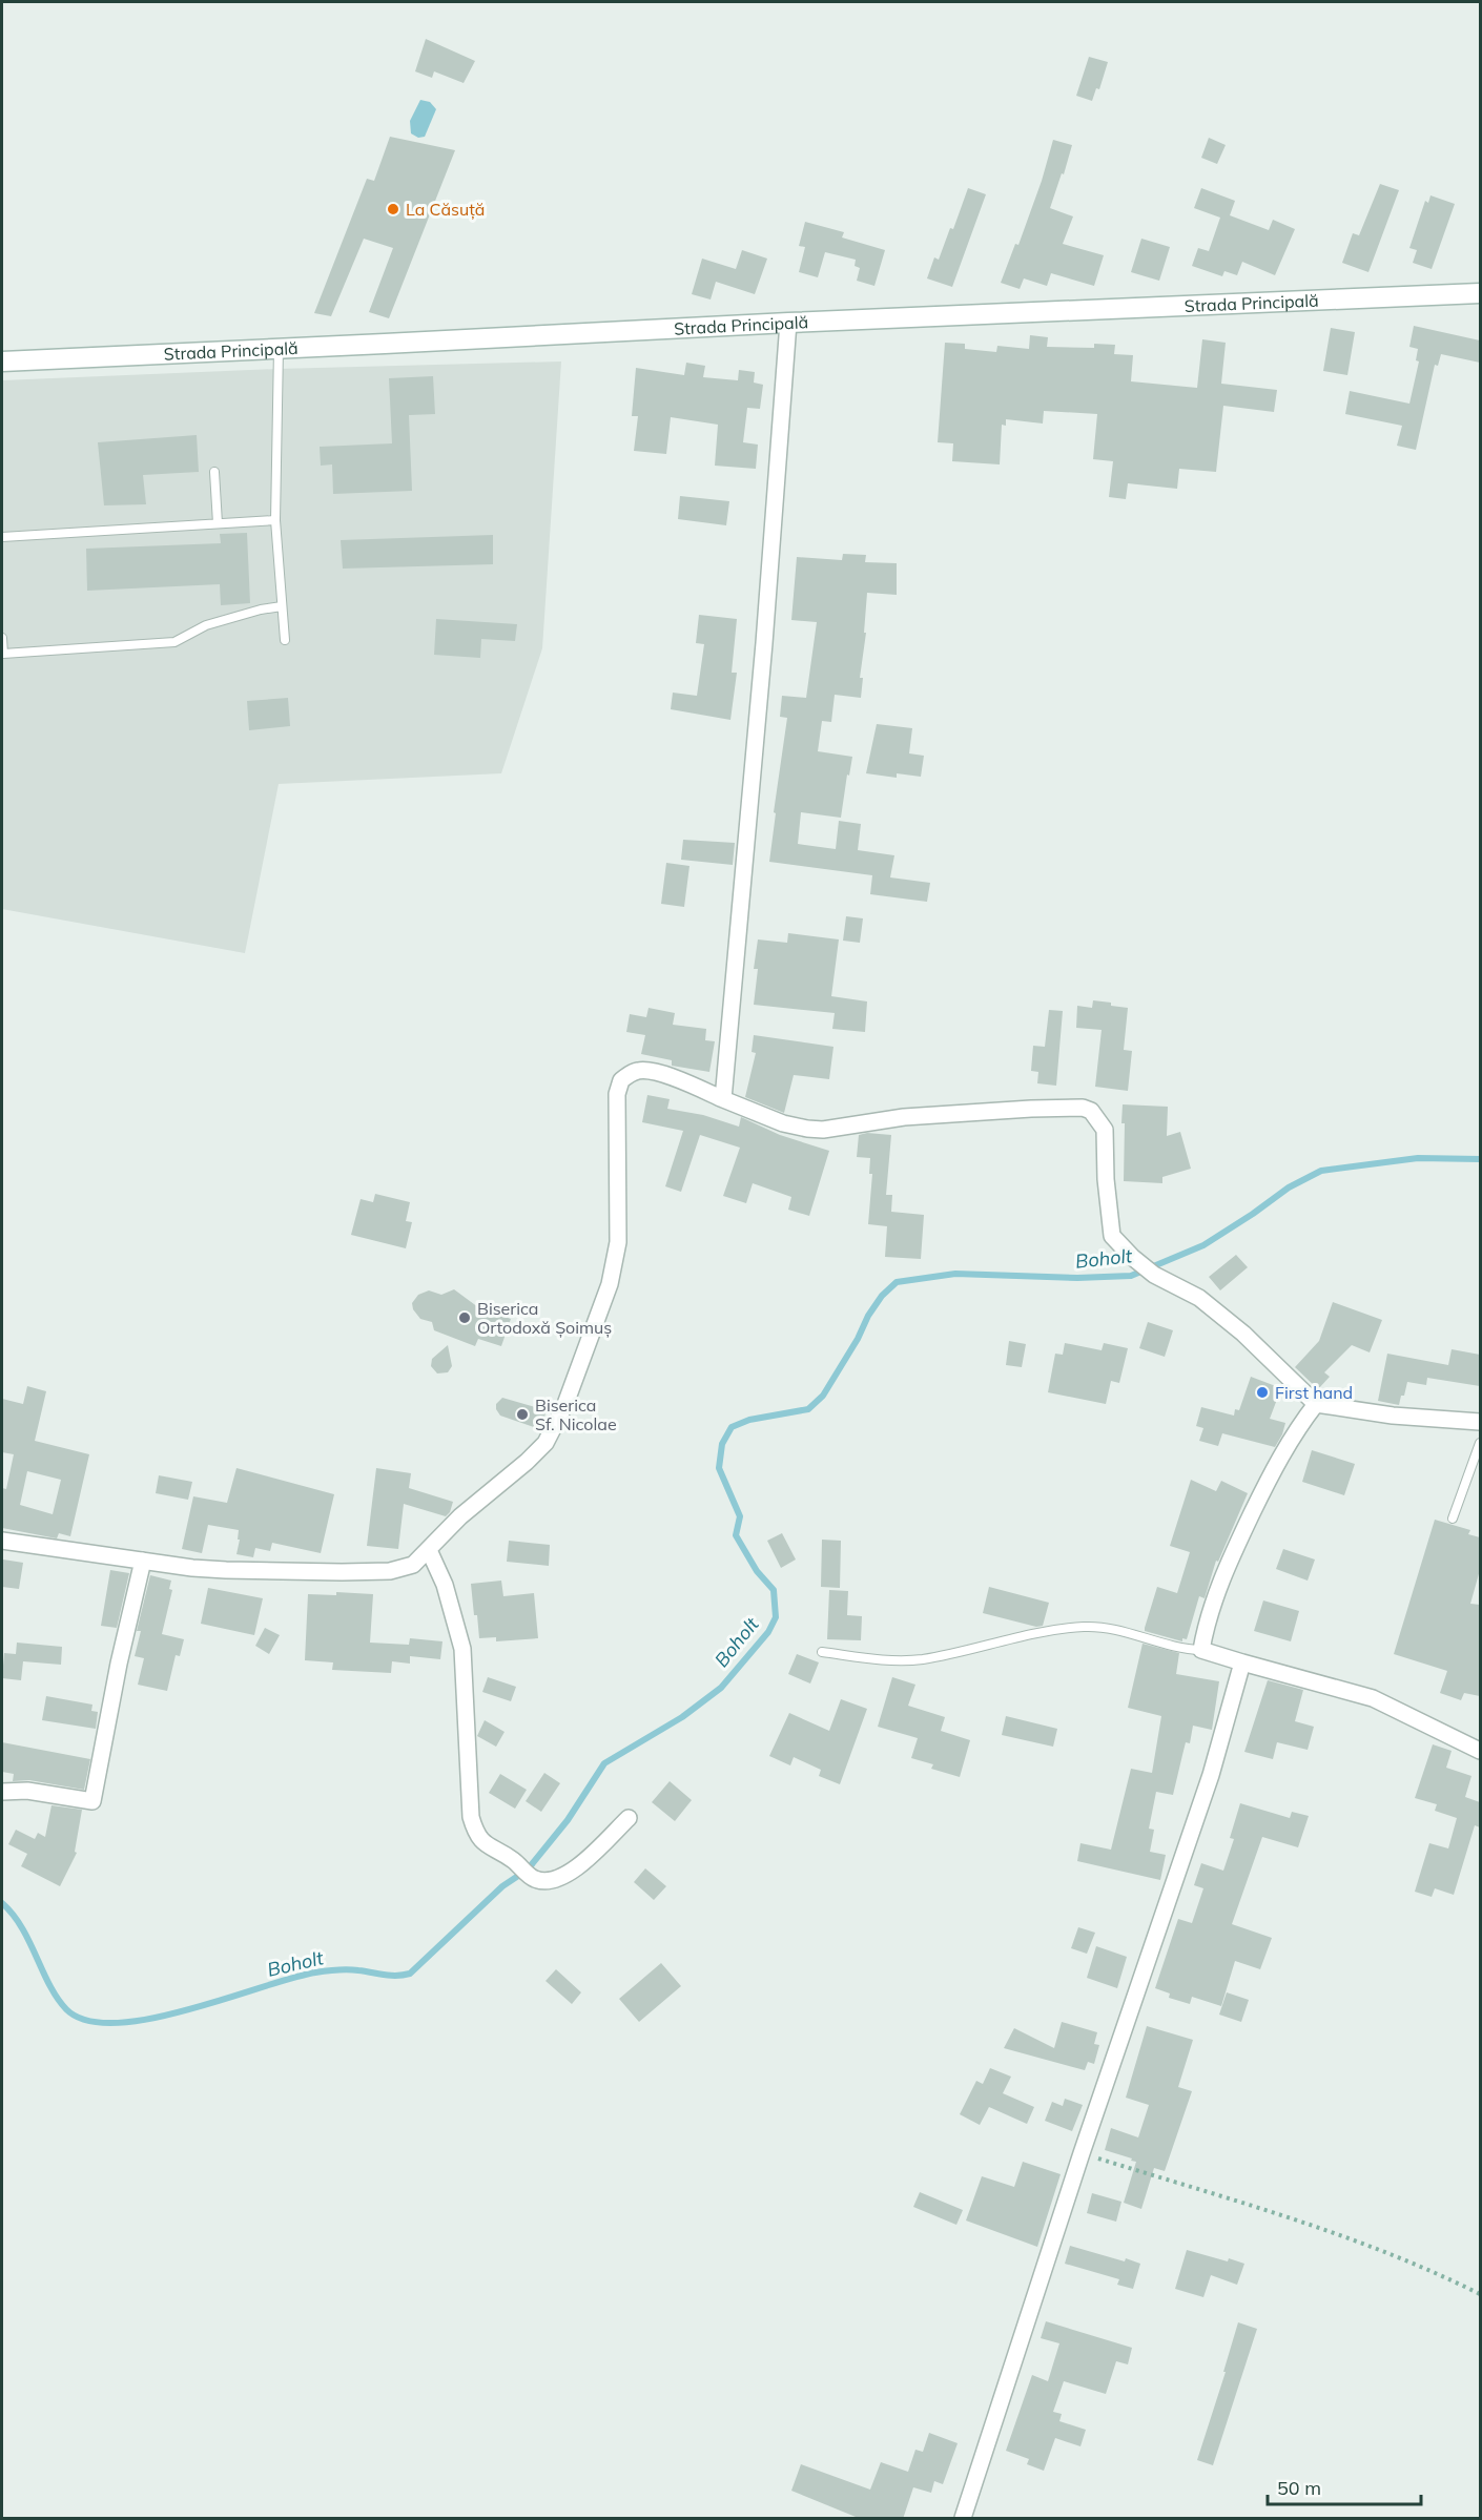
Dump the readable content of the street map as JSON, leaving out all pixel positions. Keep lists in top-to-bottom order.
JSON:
{
  "streets": {
    "main road": ["Strada Principală"]
  },
  "water": ["Boholt"],
  "places": [
    "La Căsuță",
    "Biserica Ortodoxă Șoimuș",
    "First hand",
    "Biserica Sf. Nicolae"
  ],
  "scale_bar": "50 m"
}
